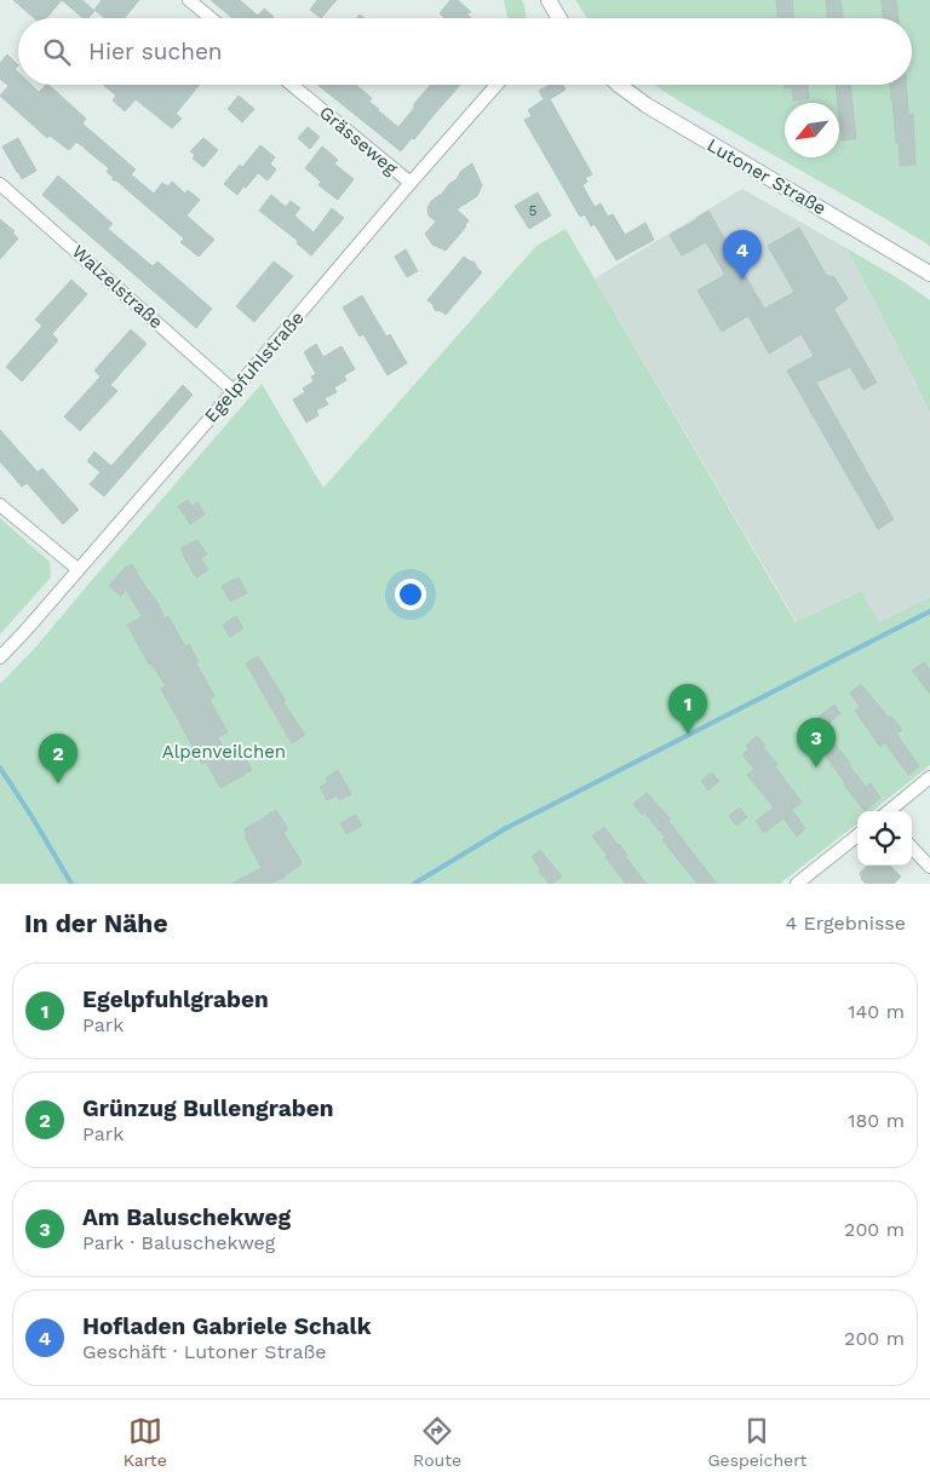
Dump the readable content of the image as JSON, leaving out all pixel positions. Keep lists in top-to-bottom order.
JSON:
{
  "streets": {
    "street": [
      "Grässeweg",
      "Lutoner Straße",
      "Walzelstraße",
      "Egelpfuhlstraße"
    ]
  },
  "crossings": [
    ["Grässeweg", "Egelpfuhlstraße"],
    ["Walzelstraße", "Egelpfuhlstraße"]
  ],
  "parks": ["Alpenveilchen"],
  "house_numbers": ["5"],
  "north": "bottom left",
  "page": {
    "search": "Hier suchen",
    "pins": [
      "4",
      "1",
      "3",
      "2"
    ],
    "heading": ["In der Nähe", "4 Ergebnisse"],
    "list": [
      {
        "mark": "1",
        "name": "Egelpfuhlgraben",
        "note": "Park",
        "value": "140 m"
      },
      {
        "mark": "2",
        "name": "Grünzug Bullengraben",
        "note": "Park",
        "value": "180 m"
      },
      {
        "mark": "3",
        "name": "Am Baluschekweg",
        "note": "Park · Baluschekweg",
        "value": "200 m"
      },
      {
        "mark": "4",
        "name": "Hofladen Gabriele Schalk",
        "note": "Geschäft · Lutoner Straße",
        "value": "200 m"
      }
    ],
    "nav": ["Karte", "Route", "Gespeichert"]
  }
}
